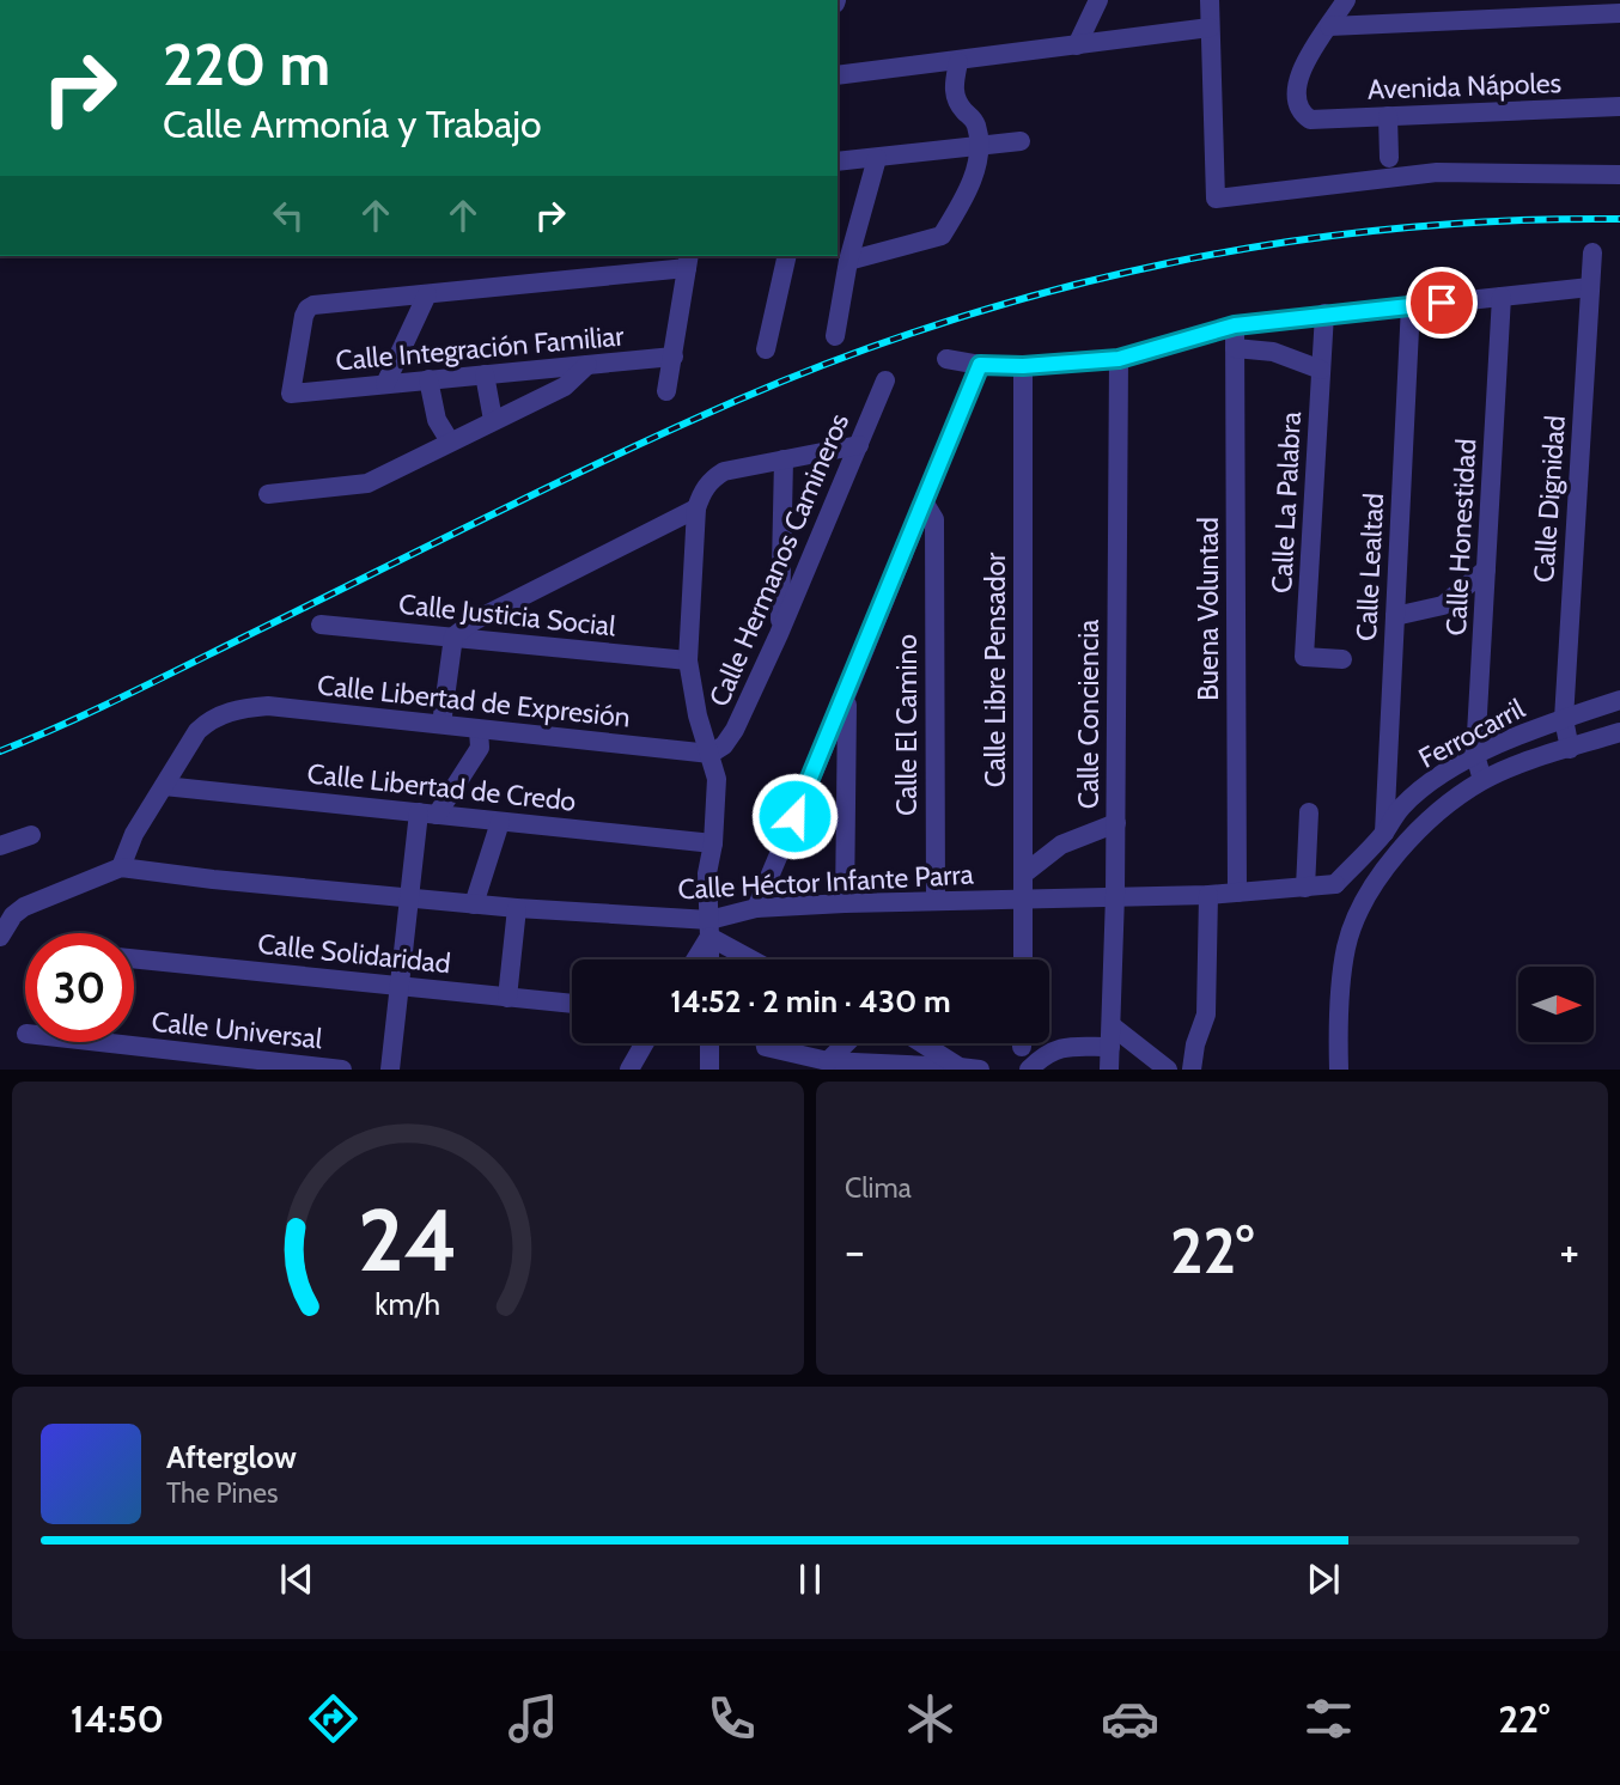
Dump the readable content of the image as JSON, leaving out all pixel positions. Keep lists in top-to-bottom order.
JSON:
{
  "streets": {
    "street": [
      "Avenida Nápoles",
      "Calle Integración Familiar",
      "Calle Dignidad",
      "Calle La Palabra",
      "Calle Honestidad",
      "Calle Hermanos Camineros",
      "Calle Lealtad",
      "Buena Voluntad",
      "Calle Justicia Social",
      "Calle Libre Pensador",
      "Calle Libertad de Expresión",
      "Calle Conciencia",
      "Calle El Camino",
      "Ferrocarril",
      "Calle Libertad de Credo",
      "Calle Héctor Infante Parra",
      "Calle Solidaridad",
      "Calle Universal"
    ]
  },
  "crossings": [
    ["Calle Dignidad", "Ferrocarril"],
    ["Calle Honestidad", "Ferrocarril"],
    ["Calle Hermanos Camineros", "Calle Libertad de Expresión"],
    ["Calle Lealtad", "Ferrocarril"],
    ["Buena Voluntad", "Calle Héctor Infante Parra"],
    ["Calle Libre Pensador", "Calle Héctor Infante Parra"],
    ["Calle Libertad de Expresión", "Calle Libertad de Credo"],
    ["Calle Conciencia", "Calle Héctor Infante Parra"],
    ["Calle El Camino", "Calle Héctor Infante Parra"],
    ["Ferrocarril", "Calle Héctor Infante Parra"]
  ],
  "north": "right",
  "page": {
    "turn": ["220 m", "Calle Armonía y Trabajo"],
    "limit": "30",
    "trip": "14:52 · 2 min · 430 m",
    "tile": "Clima",
    "heat": ["−", "22°", "+"],
    "song": ["Afterglow", "The Pines"],
    "tabs": ["14:50", "22°"],
    "gauge": ["24", "km/h"]
  }
}
